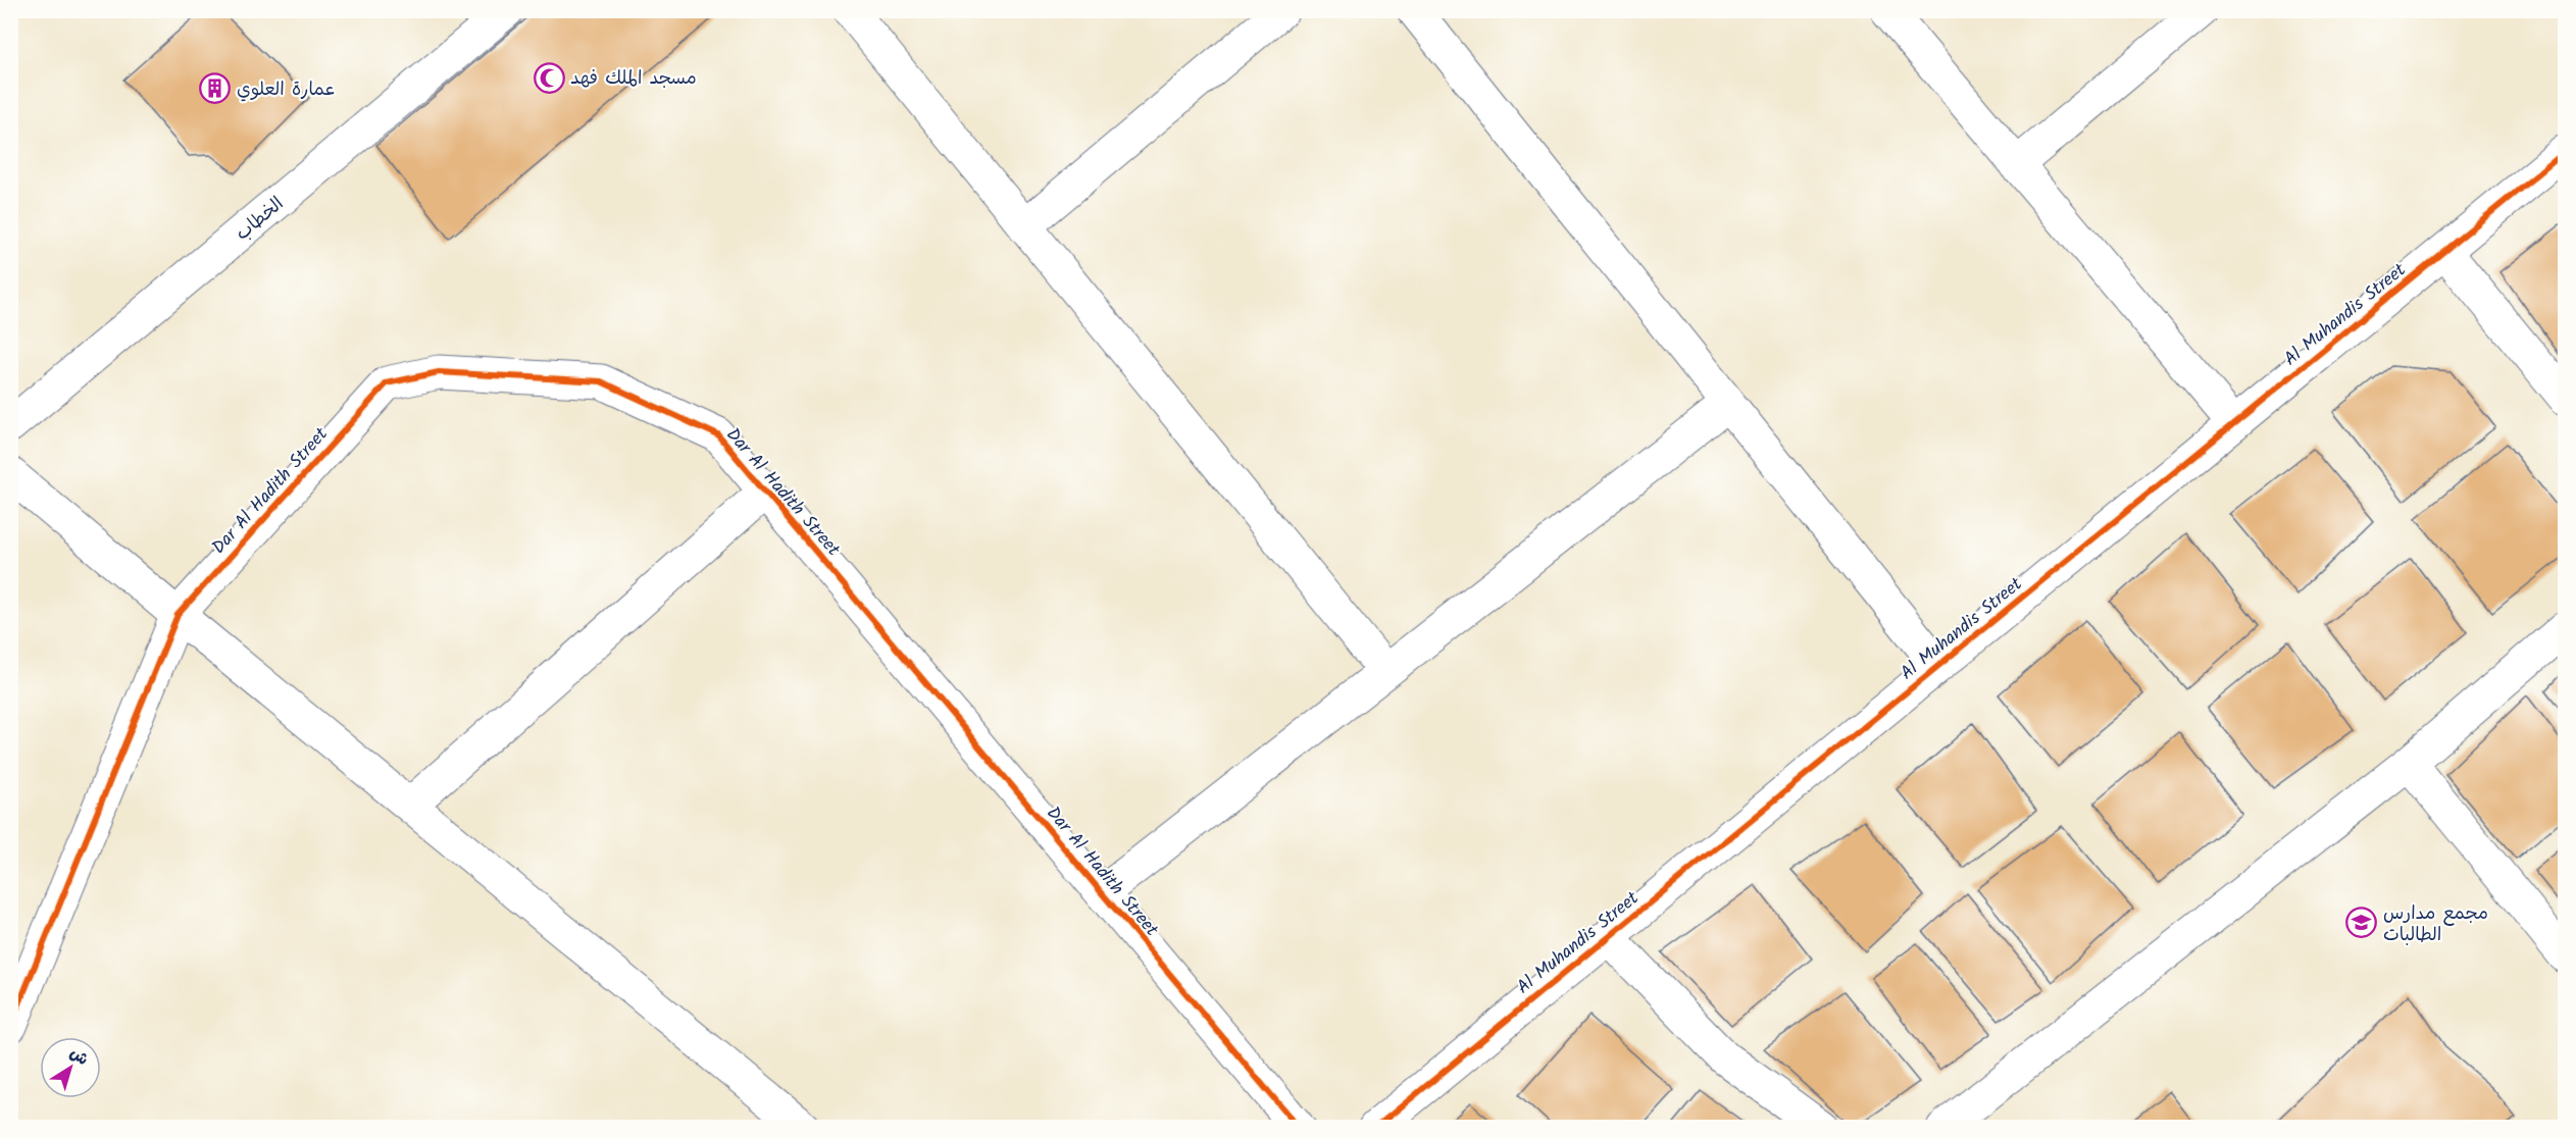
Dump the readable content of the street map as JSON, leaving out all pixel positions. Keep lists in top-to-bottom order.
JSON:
{
  "streets": {
    "street": ["الخطاب", "Al Muhandis Street", "Dar Al Hadith Street"]
  },
  "places": {
    "mosque": ["مسجد الملك فهد"],
    "building": ["عمارة العلوي"],
    "school or university": ["مجمع مدارس الطالبات"]
  },
  "north": "top right"
}
